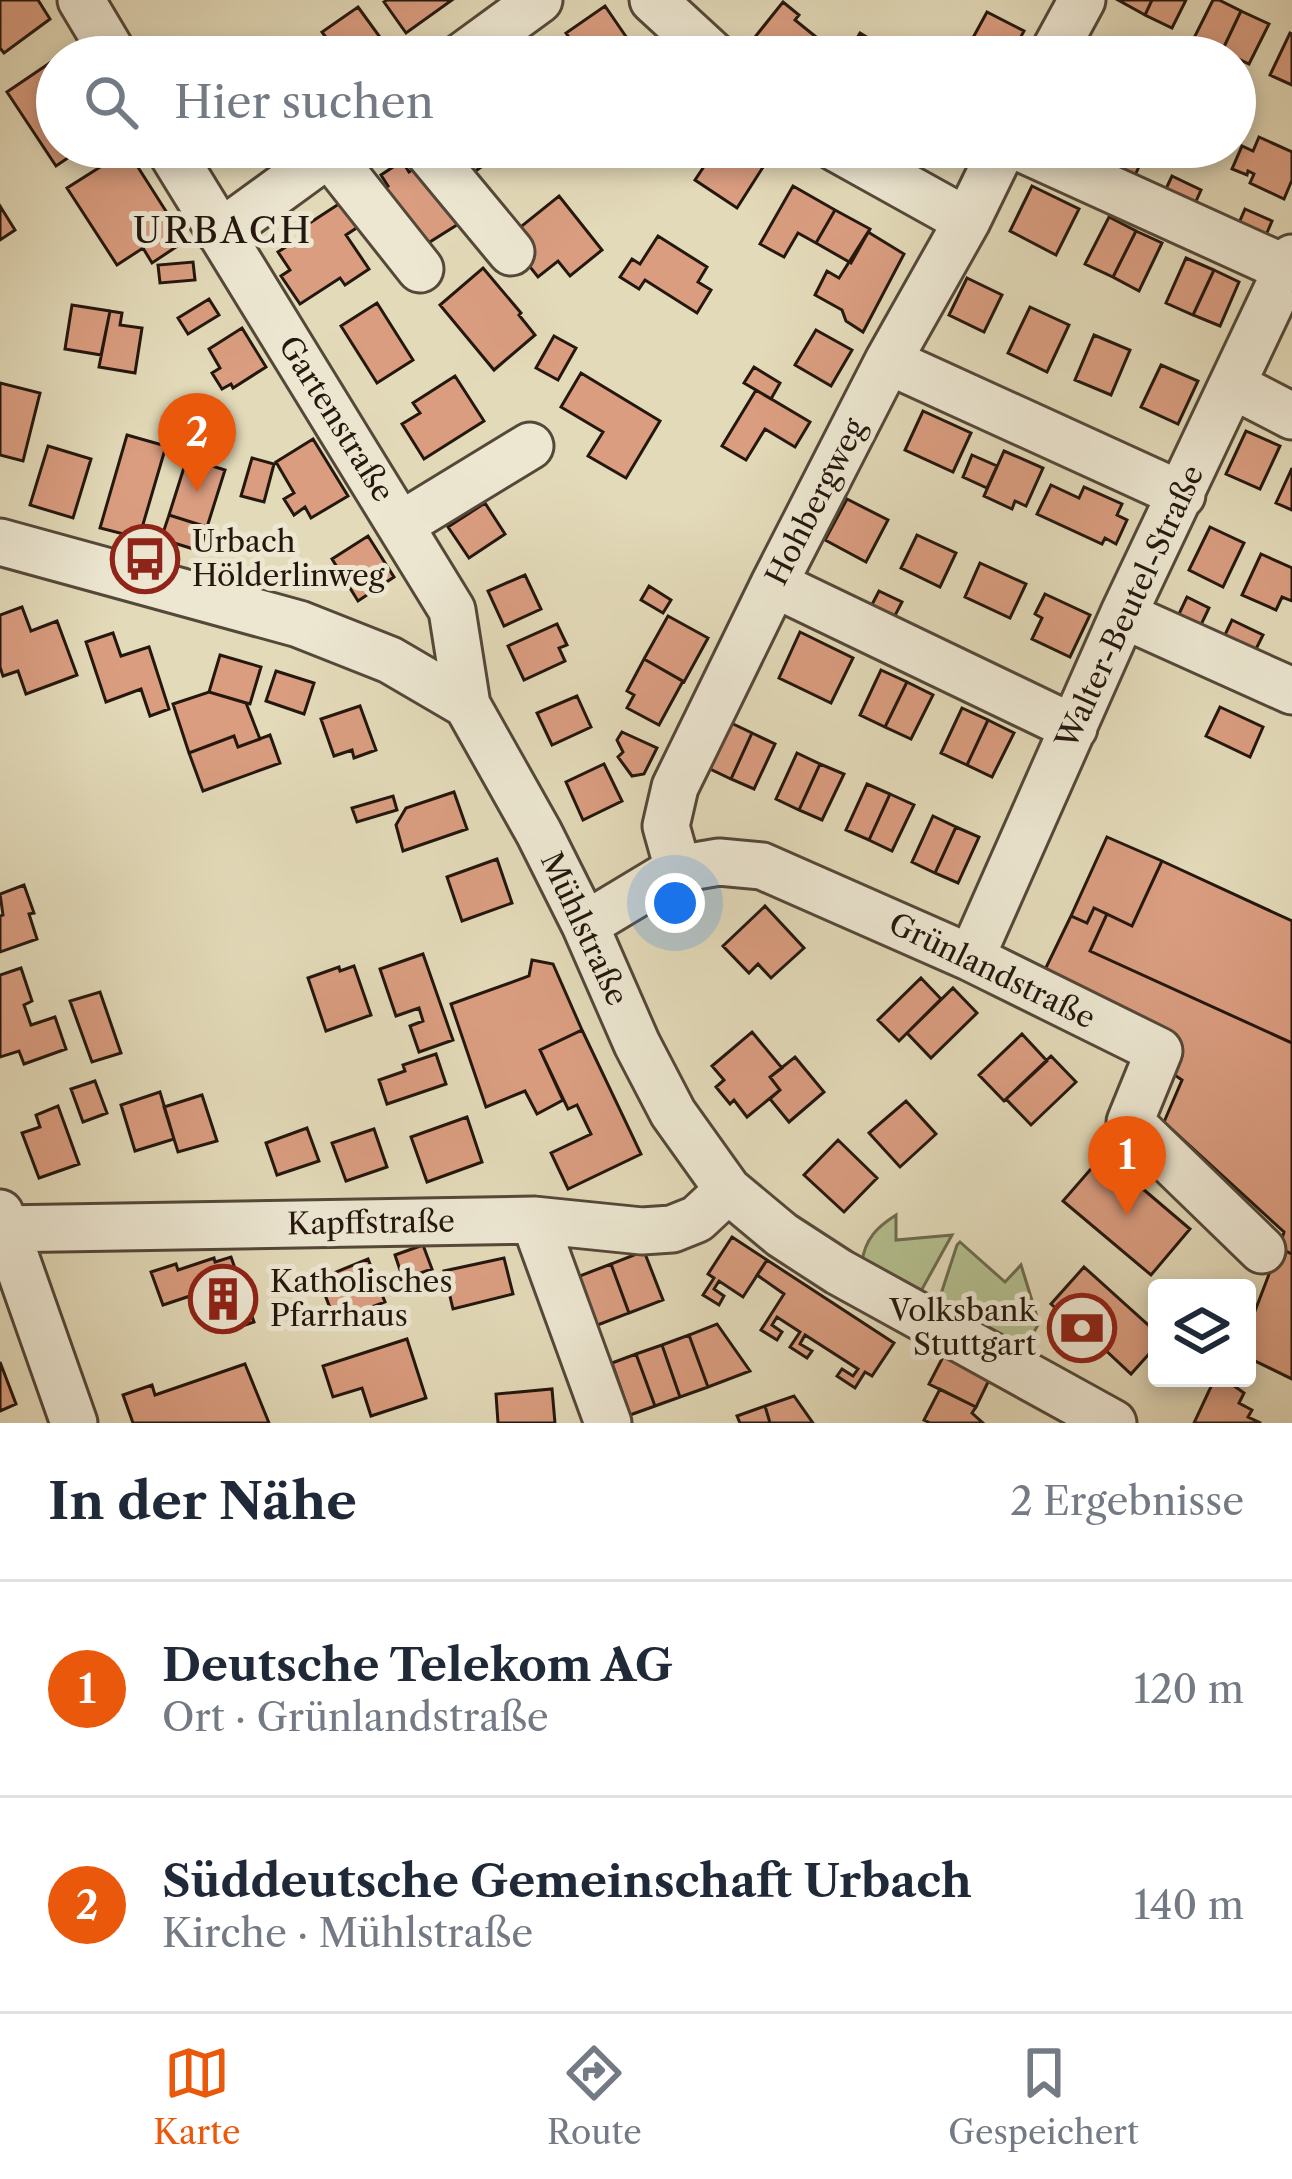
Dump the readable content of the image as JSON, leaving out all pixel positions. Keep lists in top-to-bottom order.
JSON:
{
  "streets": {
    "street": [
      "Gartenstraße",
      "Hohbergweg",
      "Walter-Beutel-Straße",
      "Mühlstraße",
      "Grünlandstraße",
      "Kapffstraße"
    ]
  },
  "crossings": [
    ["Gartenstraße", "Mühlstraße"],
    ["Hohbergweg", "Grünlandstraße"],
    ["Walter-Beutel-Straße", "Grünlandstraße"],
    ["Mühlstraße", "Grünlandstraße"],
    ["Mühlstraße", "Kapffstraße"]
  ],
  "districts": ["URBACH"],
  "places": {
    "bus stop": ["Urbach Hölderlinweg"],
    "building": ["Katholisches Pfarrhaus"],
    "bank": ["Volksbank Stuttgart"]
  },
  "page": {
    "search": "Hier suchen",
    "pins": ["2", "1"],
    "heading": ["In der Nähe", "2 Ergebnisse"],
    "list": [
      {
        "mark": "1",
        "name": "Deutsche Telekom AG",
        "note": "Ort · Grünlandstraße",
        "value": "120 m"
      },
      {
        "mark": "2",
        "name": "Süddeutsche Gemeinschaft Urbach",
        "note": "Kirche · Mühlstraße",
        "value": "140 m"
      }
    ],
    "nav": ["Karte", "Route", "Gespeichert"]
  }
}
